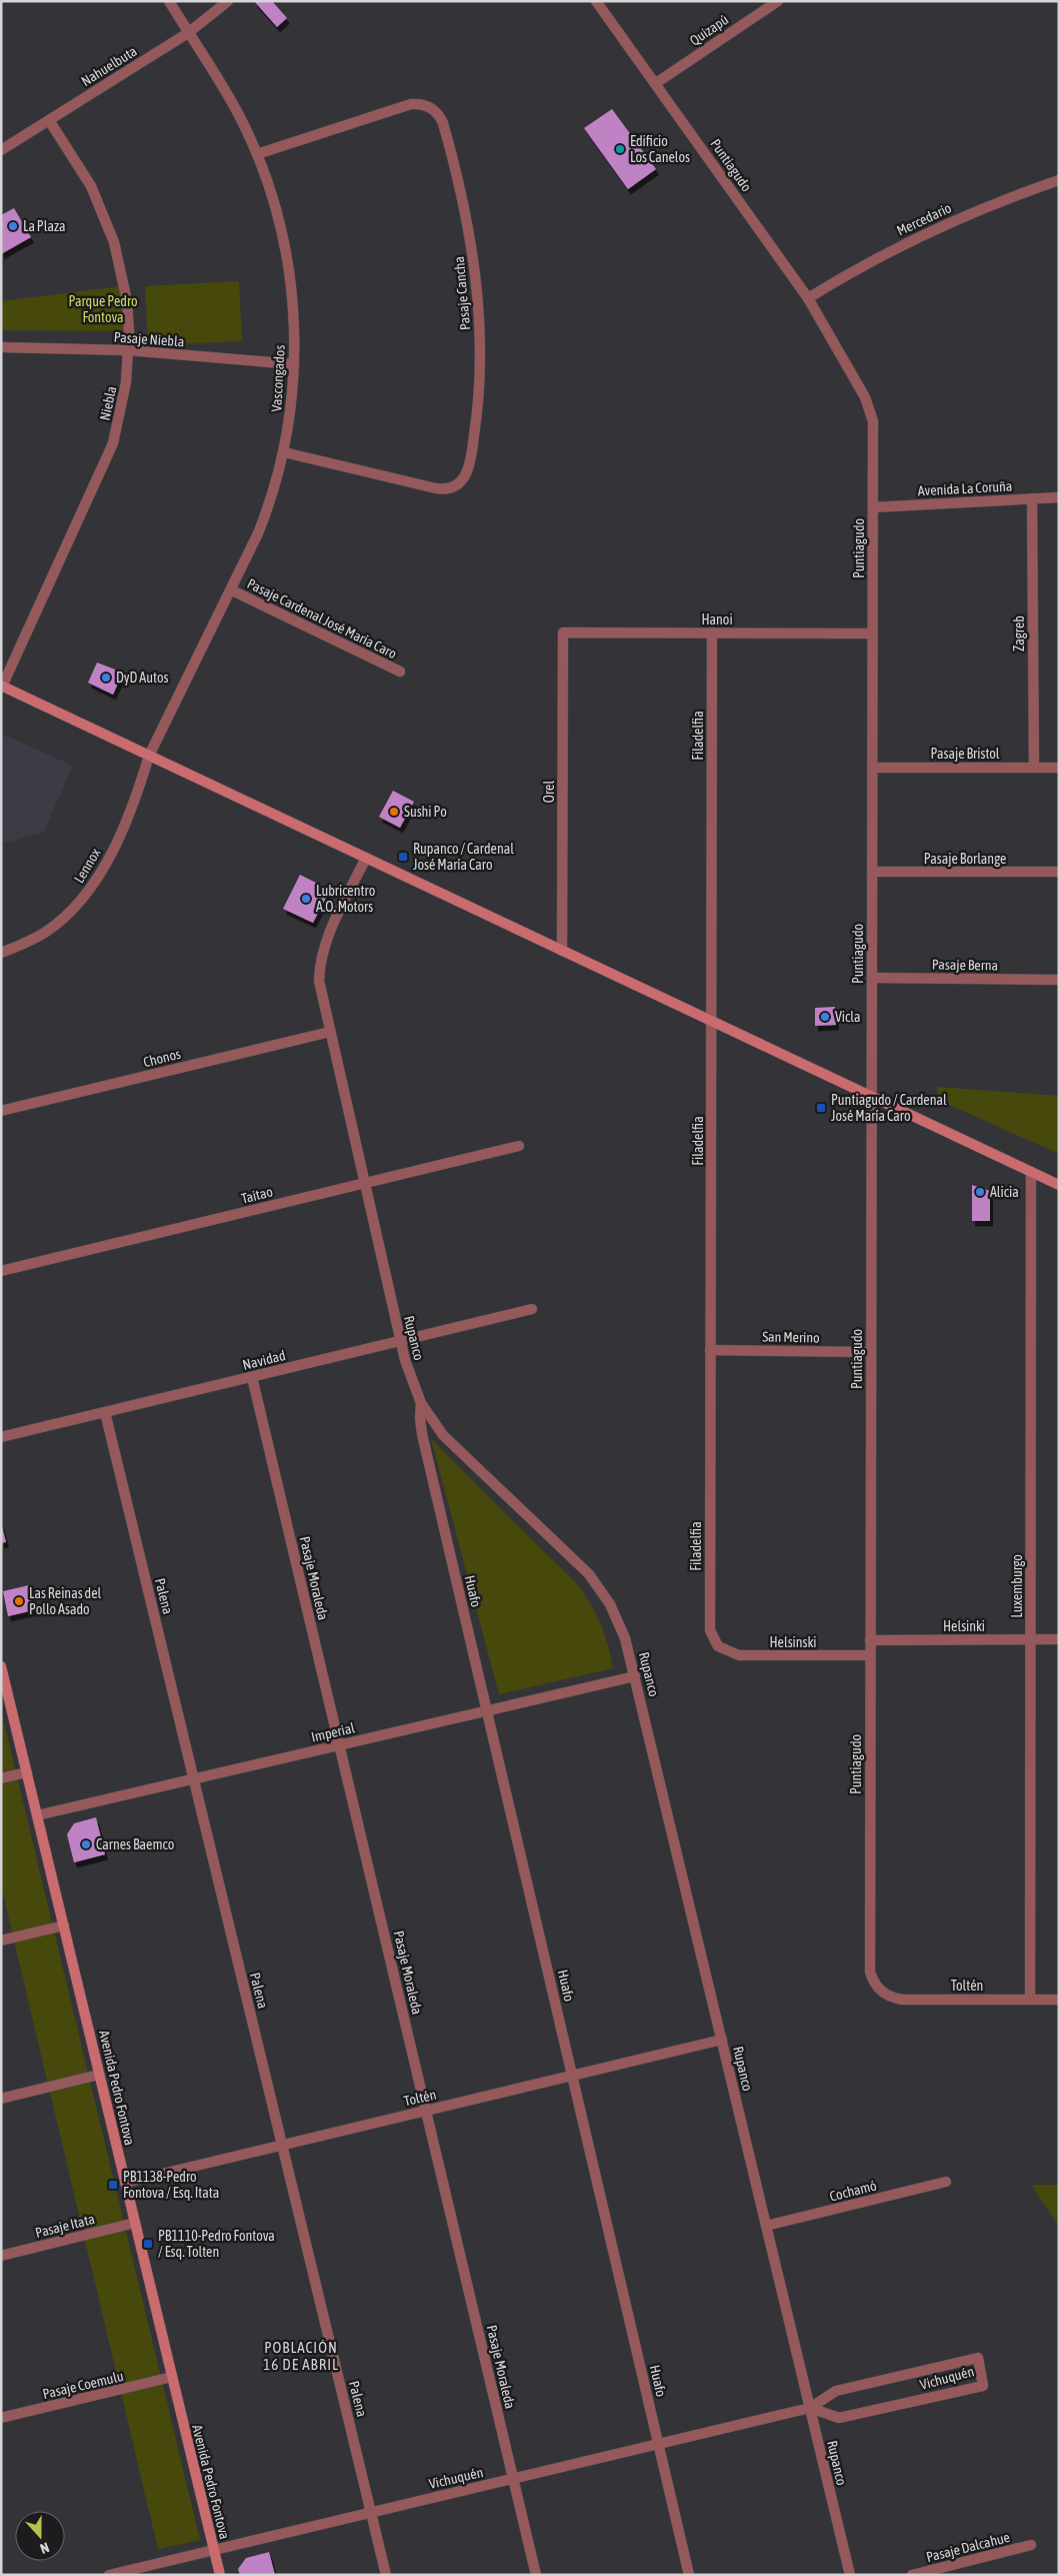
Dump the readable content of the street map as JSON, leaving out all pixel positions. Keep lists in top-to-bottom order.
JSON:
{
  "streets": {
    "main road": ["Avenida Pedro Fontova"],
    "street": [
      "Quizapú",
      "Nahuelbuta",
      "Puntiagudo",
      "Mercedario",
      "Pasaje Cancha",
      "Pasaje Niebla",
      "Vascongados",
      "Niebla",
      "Avenida La Coruña",
      "Pasaje Cardenal José María Caro",
      "Hanoi",
      "Zagreb",
      "Filadelfia",
      "Pasaje Bristol",
      "Orel",
      "Pasaje Borlange",
      "Lennox",
      "Pasaje Berna",
      "Chonos",
      "Taitao",
      "San Merino",
      "Rupanco",
      "Navidad",
      "Pasaje Moraleda",
      "Luxemburgo",
      "Huafo",
      "Palena",
      "Helsinki",
      "Helsinski",
      "Imperial",
      "Toltén",
      "Cochamó",
      "Pasaje Itata",
      "Vichuquén",
      "Pasaje Coemulu",
      "Pasaje Dalcahue"
    ]
  },
  "crossings": [
    ["Quizapú", "Puntiagudo"],
    ["Nahuelbuta", "Vascongados"],
    ["Nahuelbuta", "Niebla"],
    ["Puntiagudo", "Mercedario"],
    ["Puntiagudo", "Avenida La Coruña"],
    ["Puntiagudo", "Hanoi"],
    ["Puntiagudo", "Pasaje Bristol"],
    ["Puntiagudo", "Pasaje Borlange"],
    ["Puntiagudo", "Pasaje Berna"],
    ["Puntiagudo", "San Merino"],
    ["Puntiagudo", "Helsinki"],
    ["Puntiagudo", "Helsinski"],
    ["Puntiagudo", "Toltén"],
    ["Pasaje Cancha", "Vascongados"],
    ["Pasaje Niebla", "Vascongados"],
    ["Pasaje Niebla", "Niebla"],
    ["Vascongados", "Pasaje Cardenal José María Caro"],
    ["Vascongados", "Lennox"],
    ["Avenida La Coruña", "Zagreb"],
    ["Hanoi", "Filadelfia"],
    ["Hanoi", "Orel"],
    ["Zagreb", "Pasaje Bristol"],
    ["Filadelfia", "San Merino"],
    ["Filadelfia", "Helsinski"],
    ["Chonos", "Rupanco"],
    ["Taitao", "Rupanco"],
    ["Rupanco", "Navidad"],
    ["Rupanco", "Huafo"],
    ["Rupanco", "Imperial"],
    ["Rupanco", "Toltén"],
    ["Rupanco", "Cochamó"],
    ["Rupanco", "Vichuquén"],
    ["Navidad", "Pasaje Moraleda"],
    ["Navidad", "Palena"],
    ["Pasaje Moraleda", "Imperial"],
    ["Pasaje Moraleda", "Toltén"],
    ["Pasaje Moraleda", "Vichuquén"],
    ["Luxemburgo", "Helsinki"],
    ["Luxemburgo", "Toltén"],
    ["Huafo", "Imperial"],
    ["Huafo", "Toltén"],
    ["Huafo", "Vichuquén"],
    ["Palena", "Imperial"],
    ["Palena", "Toltén"],
    ["Palena", "Vichuquén"],
    ["Imperial", "Avenida Pedro Fontova"],
    ["Toltén", "Avenida Pedro Fontova"],
    ["Avenida Pedro Fontova", "Pasaje Itata"],
    ["Avenida Pedro Fontova", "Vichuquén"],
    ["Avenida Pedro Fontova", "Pasaje Coemulu"]
  ],
  "districts": ["POBLACIÓN 16 DE ABRIL"],
  "parks": ["Parque Pedro Fontova"],
  "places": {
    "other": [
      "Edificio Los Canelos",
      "La Plaza",
      "DyD Autos",
      "Sushi Po",
      "Lubricentro A.O. Motors",
      "Vicla",
      "Alicia",
      "Las Reinas del Pollo Asado",
      "Carnes Baemco"
    ],
    "transit": [
      "Rupanco / Cardenal José María Caro",
      "Puntiagudo / Cardenal José María Caro",
      "PB1138-Pedro Fontova / Esq. Itata",
      "PB1110-Pedro Fontova / Esq. Tolten"
    ]
  },
  "north": "bottom"
}
